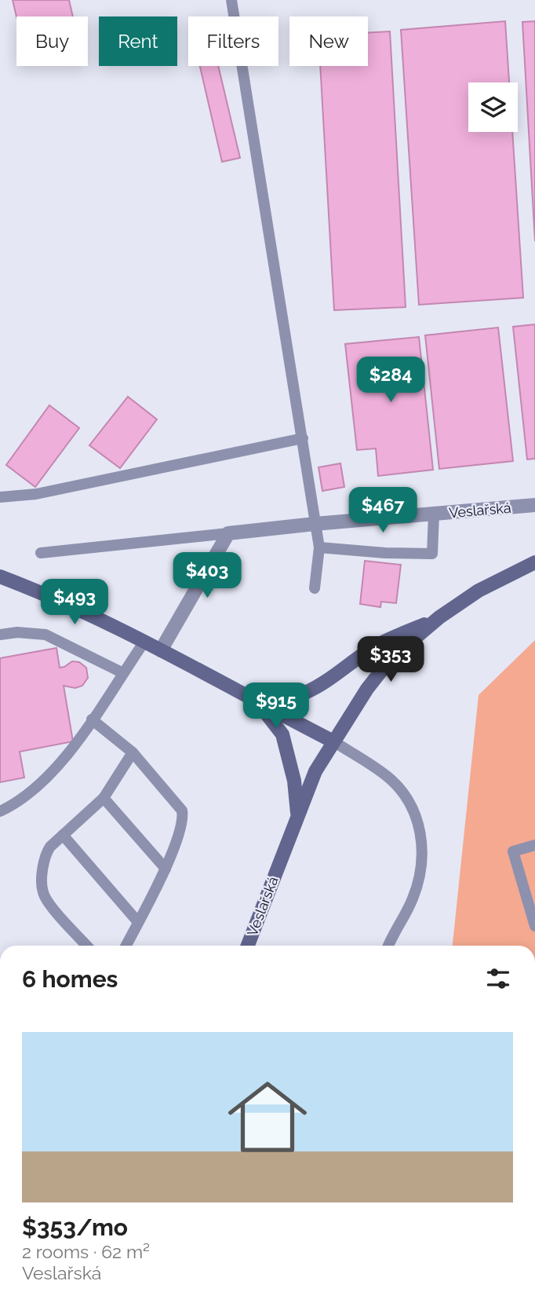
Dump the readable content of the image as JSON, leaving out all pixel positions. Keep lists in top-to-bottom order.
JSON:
{
  "streets": {
    "street": ["Veslařská"]
  },
  "page": {
    "chip": [
      "Buy",
      "Rent",
      "Filters",
      "New"
    ],
    "price": [
      "$284",
      "$467",
      "$403",
      "$493",
      "$353",
      "$915"
    ],
    "heading": "6 homes",
    "list": [
      {
        "name": "$353/mo",
        "note": "2 rooms · 62 m² · Veslařská"
      }
    ]
  }
}
